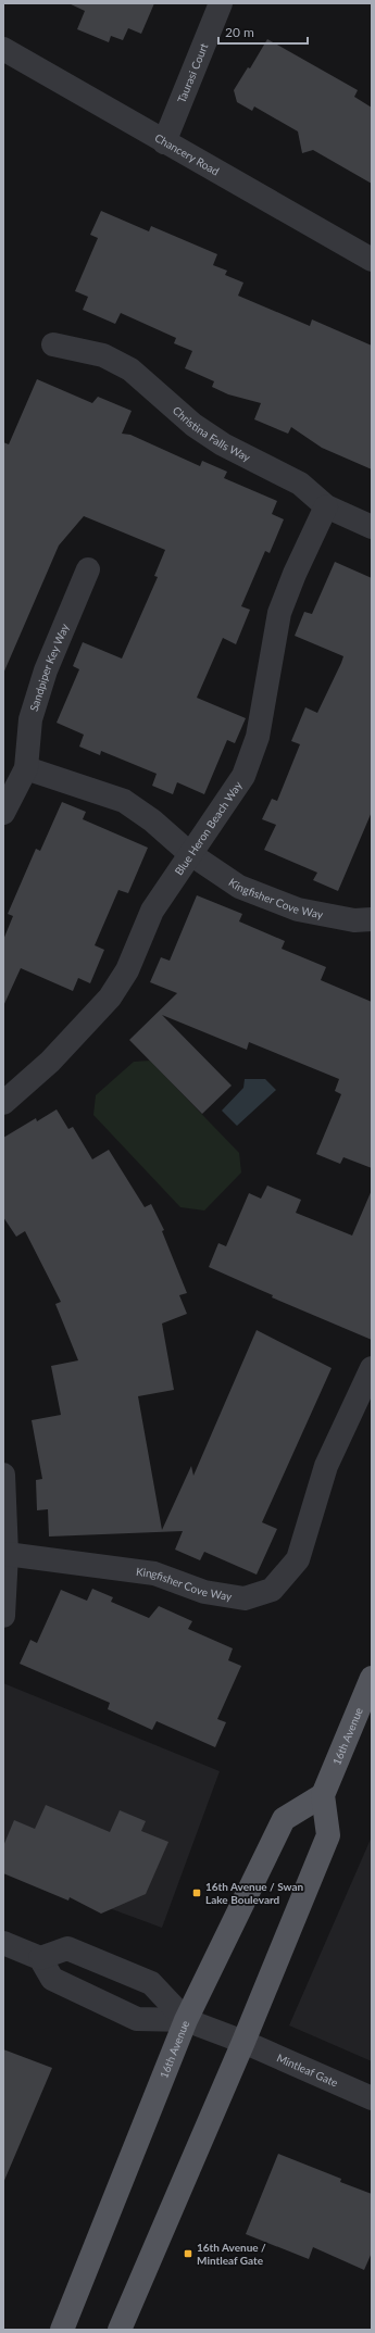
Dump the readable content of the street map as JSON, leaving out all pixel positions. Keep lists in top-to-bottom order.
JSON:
{
  "streets": {
    "main road": ["16th Avenue"],
    "street": [
      "Taurasi Court",
      "Chancery Road",
      "Christina Falls Way",
      "Sandpiper Key Way",
      "Blue Heron Beach Way",
      "Kingfisher Cove Way",
      "Mintleaf Gate"
    ]
  },
  "crossings": [
    ["Taurasi Court", "Chancery Road"],
    ["Christina Falls Way", "Blue Heron Beach Way"],
    ["Blue Heron Beach Way", "Kingfisher Cove Way"],
    ["16th Avenue", "Mintleaf Gate"]
  ],
  "places": {
    "transit": ["16th Avenue / Swan Lake Boulevard", "16th Avenue / Mintleaf Gate"]
  },
  "scale_bar": "20 m"
}
